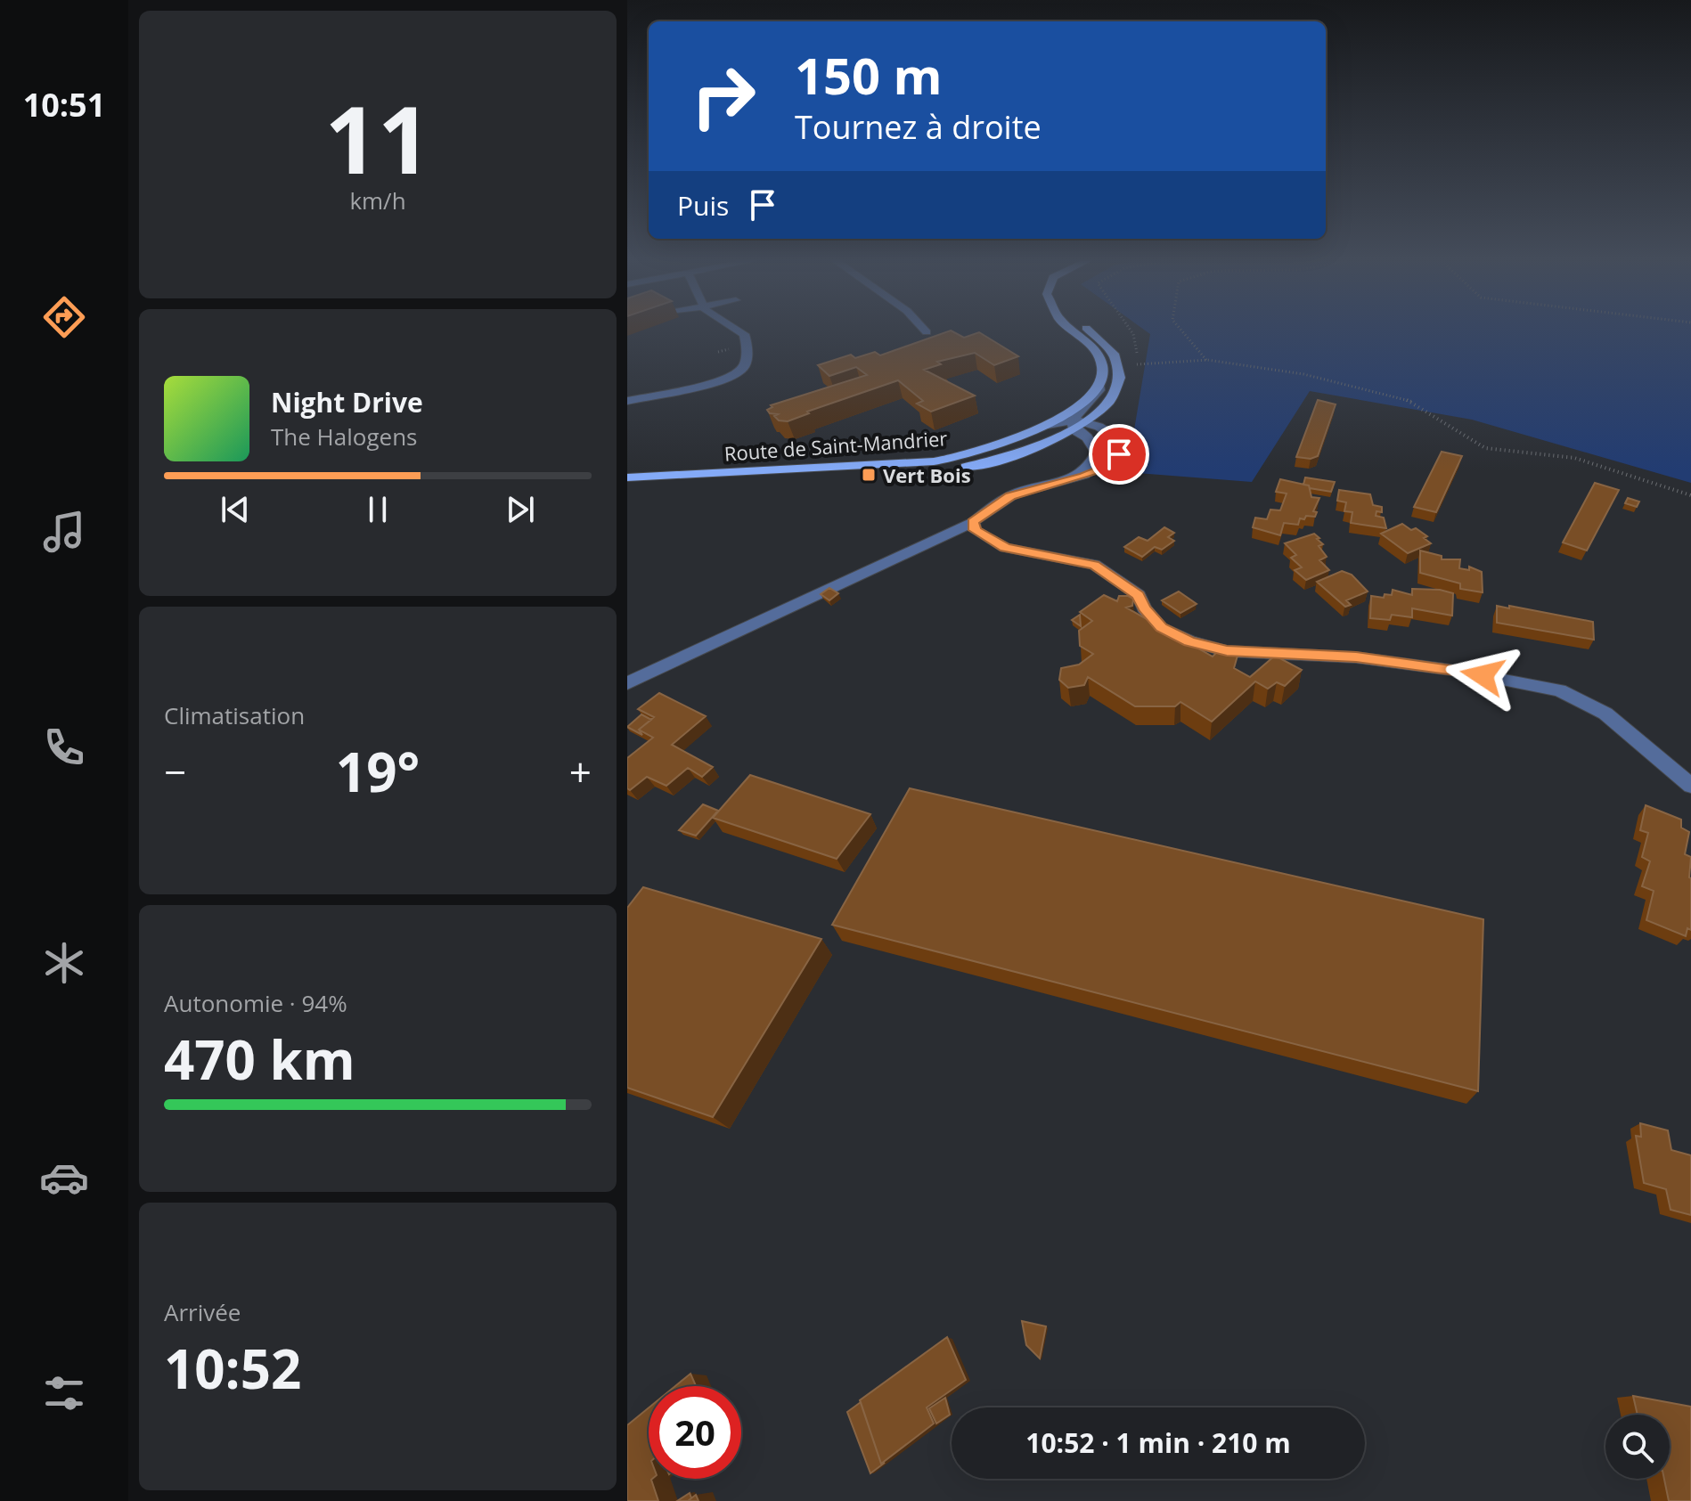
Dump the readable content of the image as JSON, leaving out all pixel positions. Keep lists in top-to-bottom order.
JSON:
{
  "streets": {
    "main road": ["Route de Saint-Mandrier"]
  },
  "places": {
    "transit": ["Vert Bois"]
  },
  "page": {
    "tabs": "10:51",
    "tile": [
      ["11", "km/h"],
      "Climatisation",
      ["Autonomie · 94%", "470 km"],
      ["Arrivée", "10:52"]
    ],
    "turn": ["150 m", "Tournez à droite"],
    "then": "Puis",
    "song": ["Night Drive", "The Halogens"],
    "heat": ["−", "19°", "+"],
    "limit": "20",
    "trip": "10:52 · 1 min · 210 m"
  }
}
